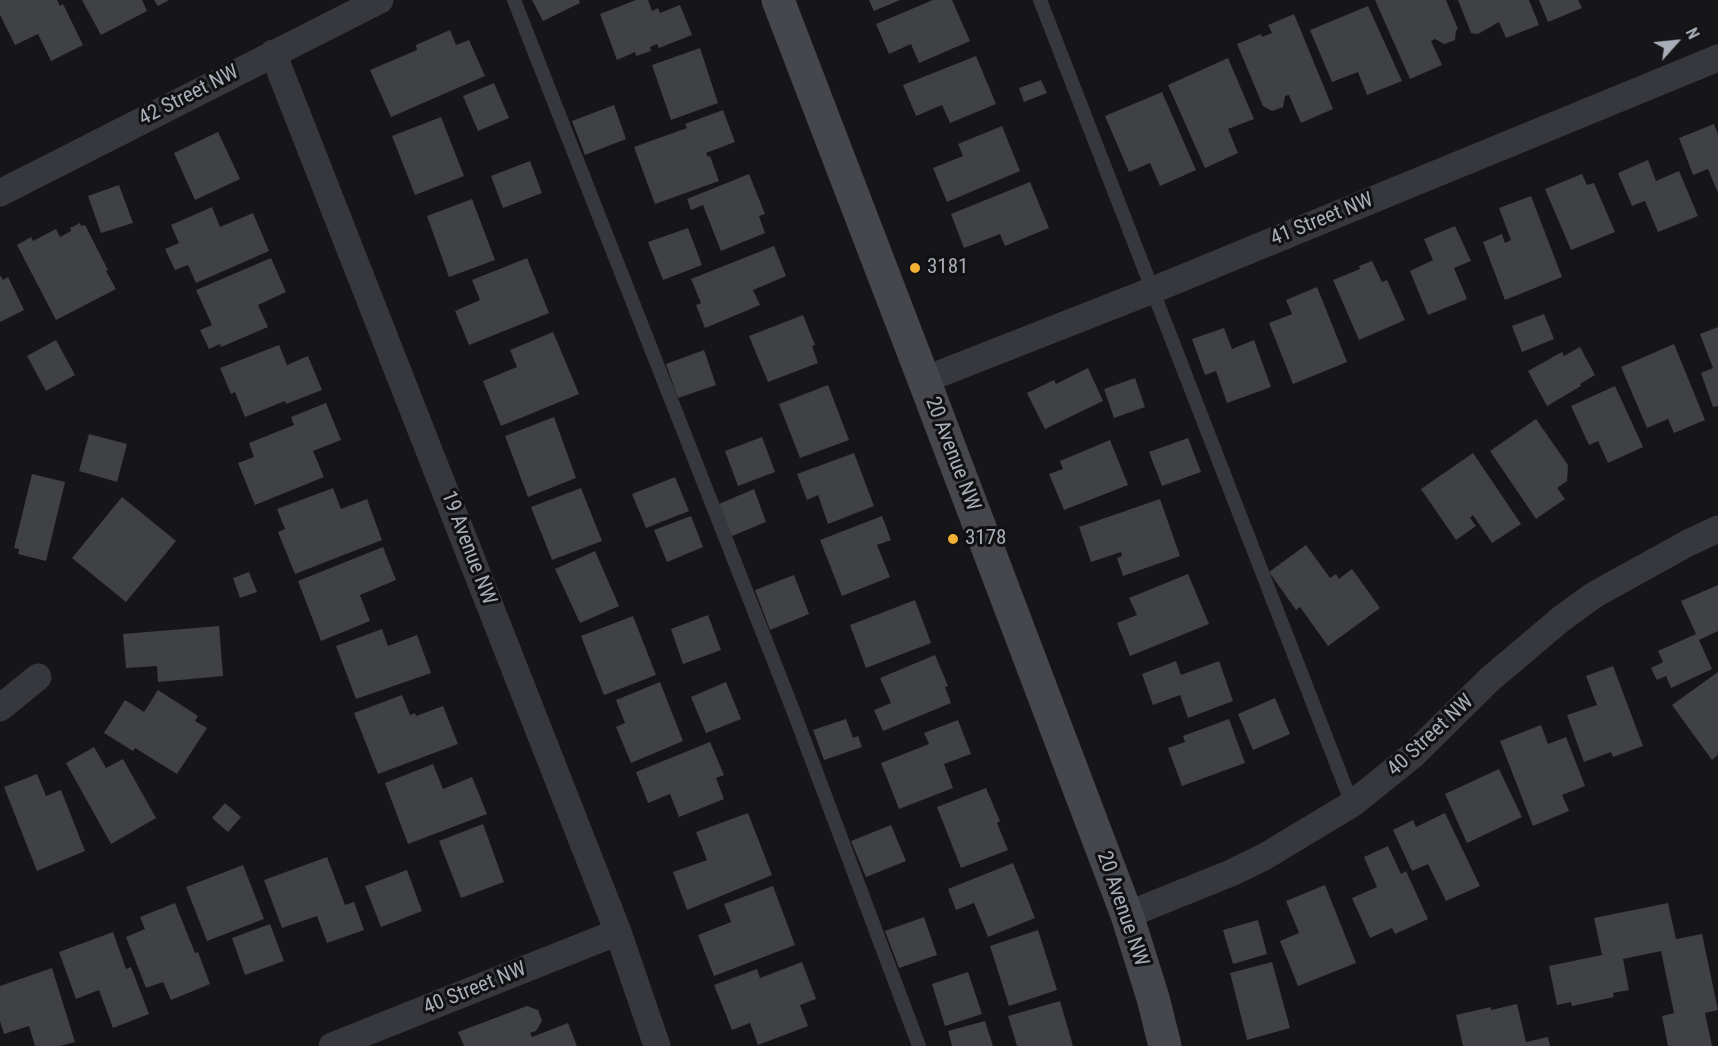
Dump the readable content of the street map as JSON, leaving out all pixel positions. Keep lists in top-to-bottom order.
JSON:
{
  "streets": {
    "street": [
      "42 Street NW",
      "41 Street NW",
      "20 Avenue NW",
      "19 Avenue NW",
      "40 Street NW"
    ]
  },
  "crossings": [
    ["42 Street NW", "19 Avenue NW"],
    ["41 Street NW", "20 Avenue NW"],
    ["20 Avenue NW", "40 Street NW"],
    ["19 Avenue NW", "40 Street NW"]
  ],
  "places": ["3181", "3178"],
  "north": "top right"
}
